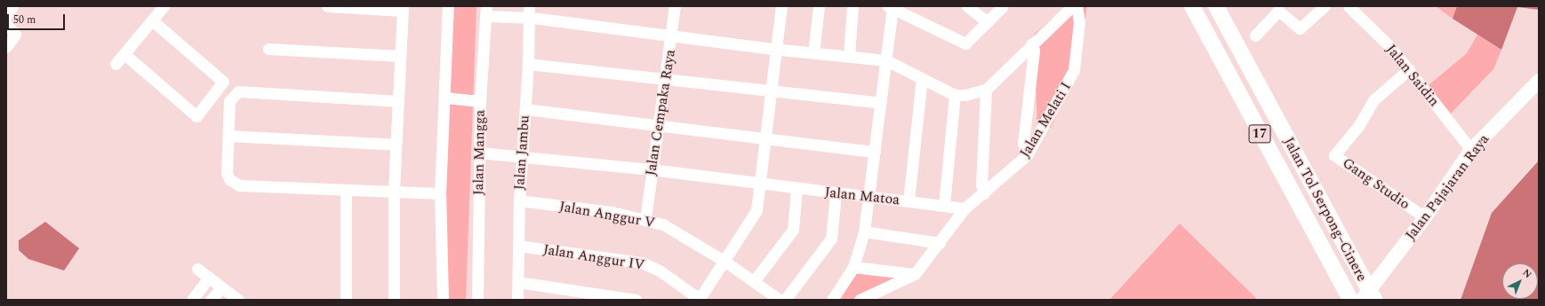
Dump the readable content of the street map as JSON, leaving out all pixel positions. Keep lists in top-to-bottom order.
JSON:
{
  "streets": {
    "highway": ["17", "Jalan Tol Serpong–Cinere"],
    "main road": ["Jalan Pajajaran Raya"],
    "street": [
      "Jalan Saidin",
      "Jalan Cempaka Raya",
      "Jalan Melati I",
      "Jalan Mangga",
      "Jalan Jambu",
      "Gang Studio",
      "Jalan Matoa",
      "Jalan Anggur V",
      "Jalan Anggur IV"
    ]
  },
  "crossings": [
    ["Jalan Saidin", "Gang Studio"],
    ["Jalan Saidin", "Jalan Pajajaran Raya"],
    ["Jalan Cempaka Raya", "Jalan Matoa"],
    ["Jalan Cempaka Raya", "Jalan Anggur V"],
    ["Jalan Melati I", "Jalan Matoa"],
    ["Jalan Jambu", "Jalan Anggur V"],
    ["Jalan Jambu", "Jalan Anggur IV"],
    ["Gang Studio", "Jalan Pajajaran Raya"]
  ],
  "scale_bar": "50 m",
  "north": "top right"
}
